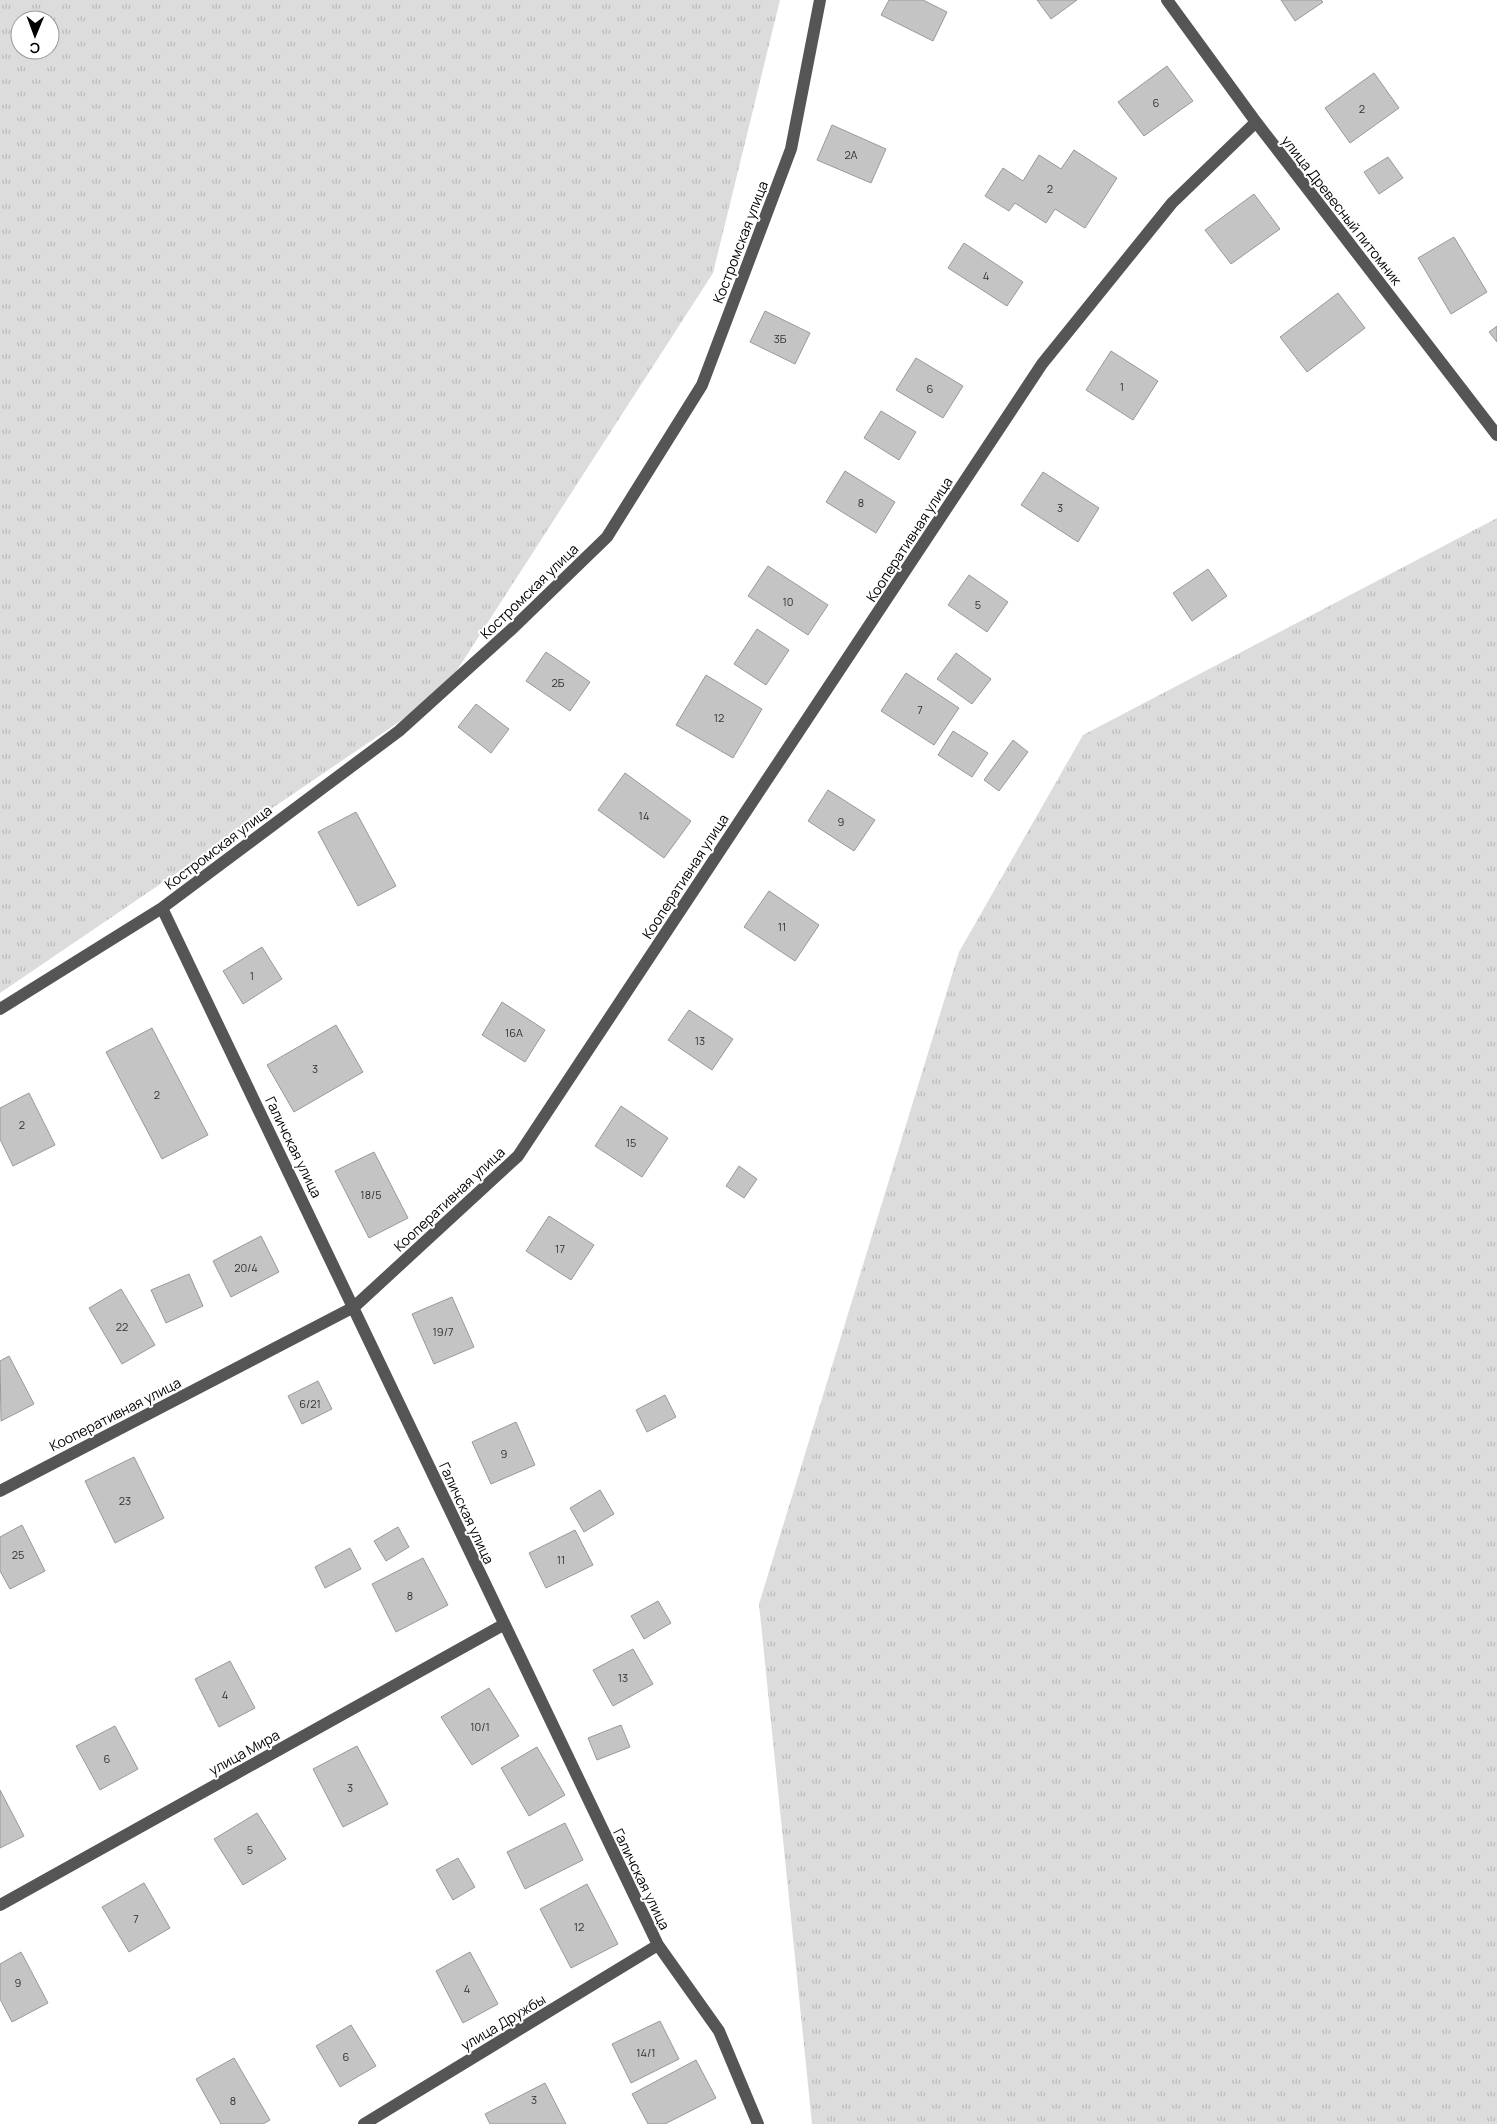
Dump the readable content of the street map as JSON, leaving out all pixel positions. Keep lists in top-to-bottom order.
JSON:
{
  "streets": {
    "street": [
      "улица Древесный питомник",
      "Костромская улица",
      "Кооперативная улица",
      "Галичская улица",
      "улица Мира",
      "улица Дружбы"
    ]
  },
  "crossings": [
    ["улица Древесный питомник", "Кооперативная улица"],
    ["Костромская улица", "Галичская улица"],
    ["Кооперативная улица", "Галичская улица"],
    ["Галичская улица", "улица Мира"],
    ["Галичская улица", "улица Дружбы"]
  ],
  "house_numbers": [
    "6",
    "2",
    "2А",
    "2",
    "4",
    "3Б",
    "1",
    "6",
    "8",
    "3",
    "10",
    "5",
    "2Б",
    "7",
    "12",
    "14",
    "9",
    "11",
    "1",
    "16А",
    "13",
    "3",
    "2",
    "2",
    "15",
    "18/5",
    "17",
    "20/4",
    "22",
    "19/7",
    "6/21",
    "9",
    "23",
    "25",
    "11",
    "8",
    "13",
    "4",
    "10/1",
    "6",
    "3",
    "5",
    "7",
    "12",
    "9",
    "4",
    "14/1",
    "6",
    "3",
    "8"
  ],
  "north": "bottom"
}
